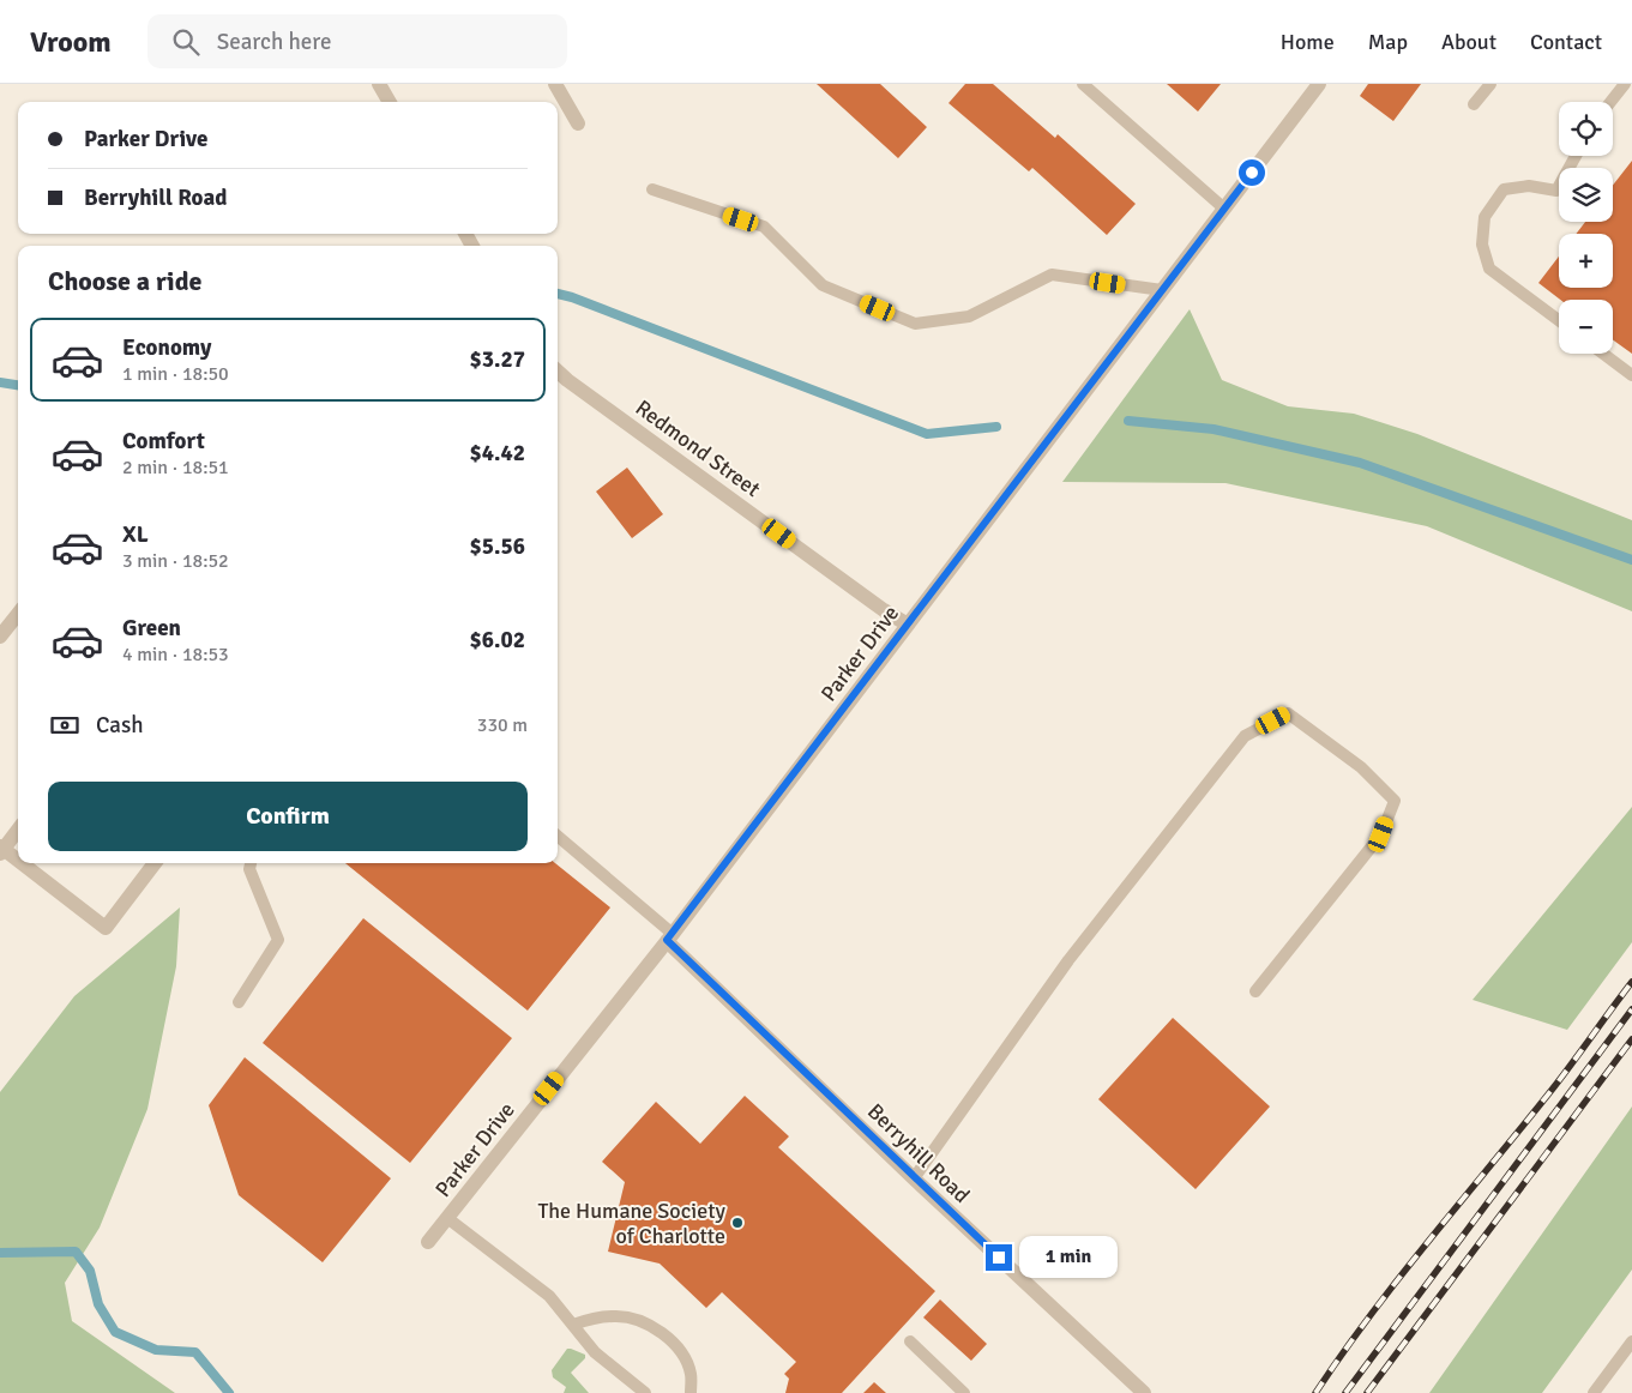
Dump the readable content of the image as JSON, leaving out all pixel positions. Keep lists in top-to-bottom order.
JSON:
{
  "streets": {
    "street": ["Redmond Street", "Parker Drive", "Berryhill Road"]
  },
  "crossings": [
    ["Redmond Street", "Parker Drive"],
    ["Parker Drive", "Berryhill Road"]
  ],
  "places": ["The Humane Society of Charlotte"],
  "page": {
    "header": "Vroom",
    "search": "Search here",
    "nav": [
      "Home",
      "Map",
      "About",
      "Contact"
    ],
    "map_buttons": ["+", "−"],
    "banner": ["Parker Drive", "Berryhill Road"],
    "heading": "Choose a ride",
    "list": [
      {
        "name": "Economy",
        "note": "1 min · 18:50",
        "value": "$3.27"
      },
      {
        "name": "Comfort",
        "note": "2 min · 18:51",
        "value": "$4.42"
      },
      {
        "name": "XL",
        "note": "3 min · 18:52",
        "value": "$5.56"
      },
      {
        "name": "Green",
        "note": "4 min · 18:53",
        "value": "$6.02"
      }
    ],
    "pay": ["Cash", "330 m"],
    "buttons": "Confirm",
    "bubble": "1 min"
  }
}
